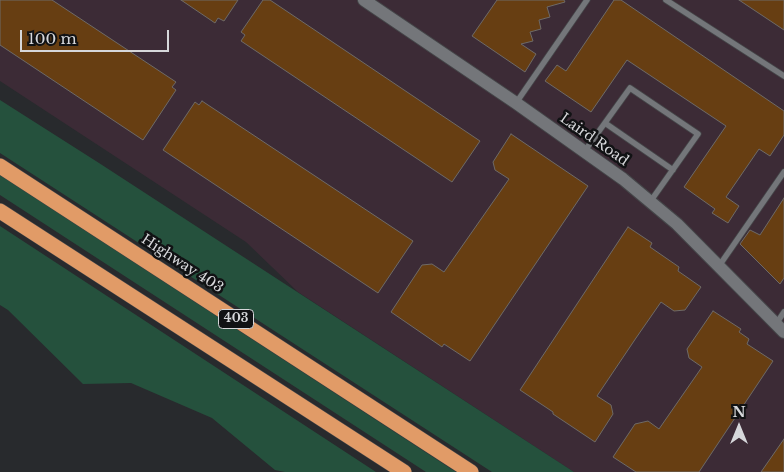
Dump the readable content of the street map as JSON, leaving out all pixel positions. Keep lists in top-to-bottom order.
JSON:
{
  "streets": {
    "highway": ["Highway 403", "403"],
    "street": ["Laird Road"]
  },
  "scale_bar": "100 m",
  "north": "top"
}
